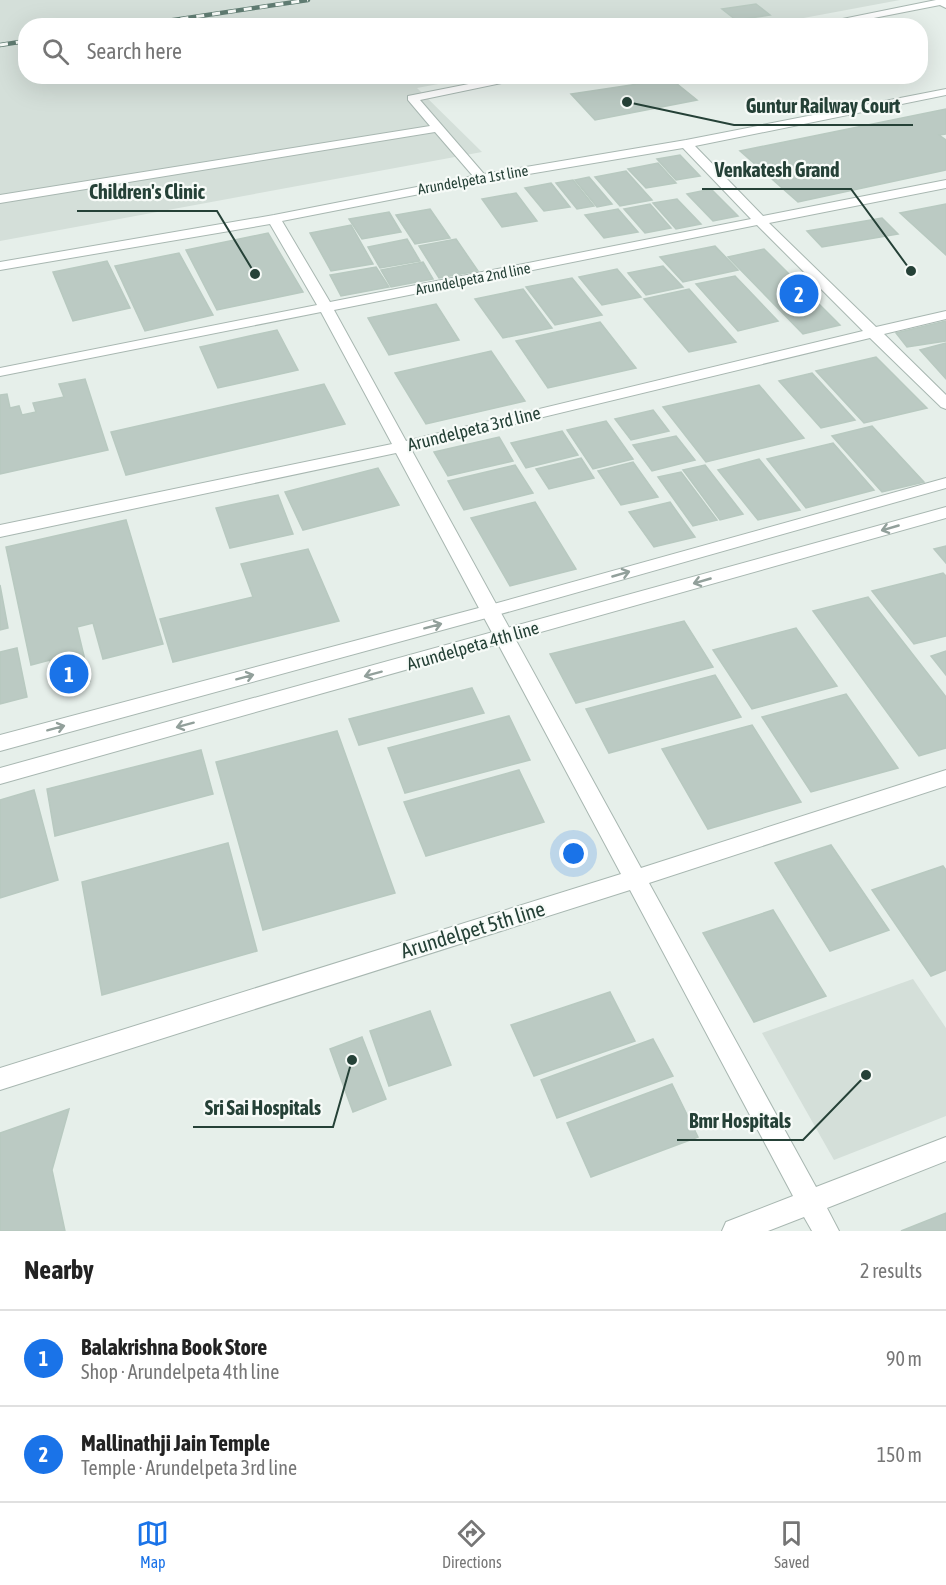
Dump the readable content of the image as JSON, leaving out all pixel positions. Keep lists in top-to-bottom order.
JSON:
{
  "streets": {
    "street": [
      "Arundelpeta 1st line",
      "Arundelpeta 2nd line",
      "Arundelpeta 3rd line",
      "Arundelpeta 4th line",
      "Arundelpet 5th line"
    ]
  },
  "places": [
    "Guntur Railway Court",
    "Venkatesh Grand",
    "Children's Clinic",
    "Sri Sai Hospitals",
    "Bmr Hospitals"
  ],
  "page": {
    "search": "Search here",
    "pins": ["2", "1"],
    "heading": ["Nearby", "2 results"],
    "list": [
      {
        "mark": "1",
        "name": "Balakrishna Book Store",
        "note": "Shop · Arundelpeta 4th line",
        "value": "90 m"
      },
      {
        "mark": "2",
        "name": "Mallinathji Jain Temple",
        "note": "Temple · Arundelpeta 3rd line",
        "value": "150 m"
      }
    ],
    "nav": ["Map", "Directions", "Saved"]
  }
}
